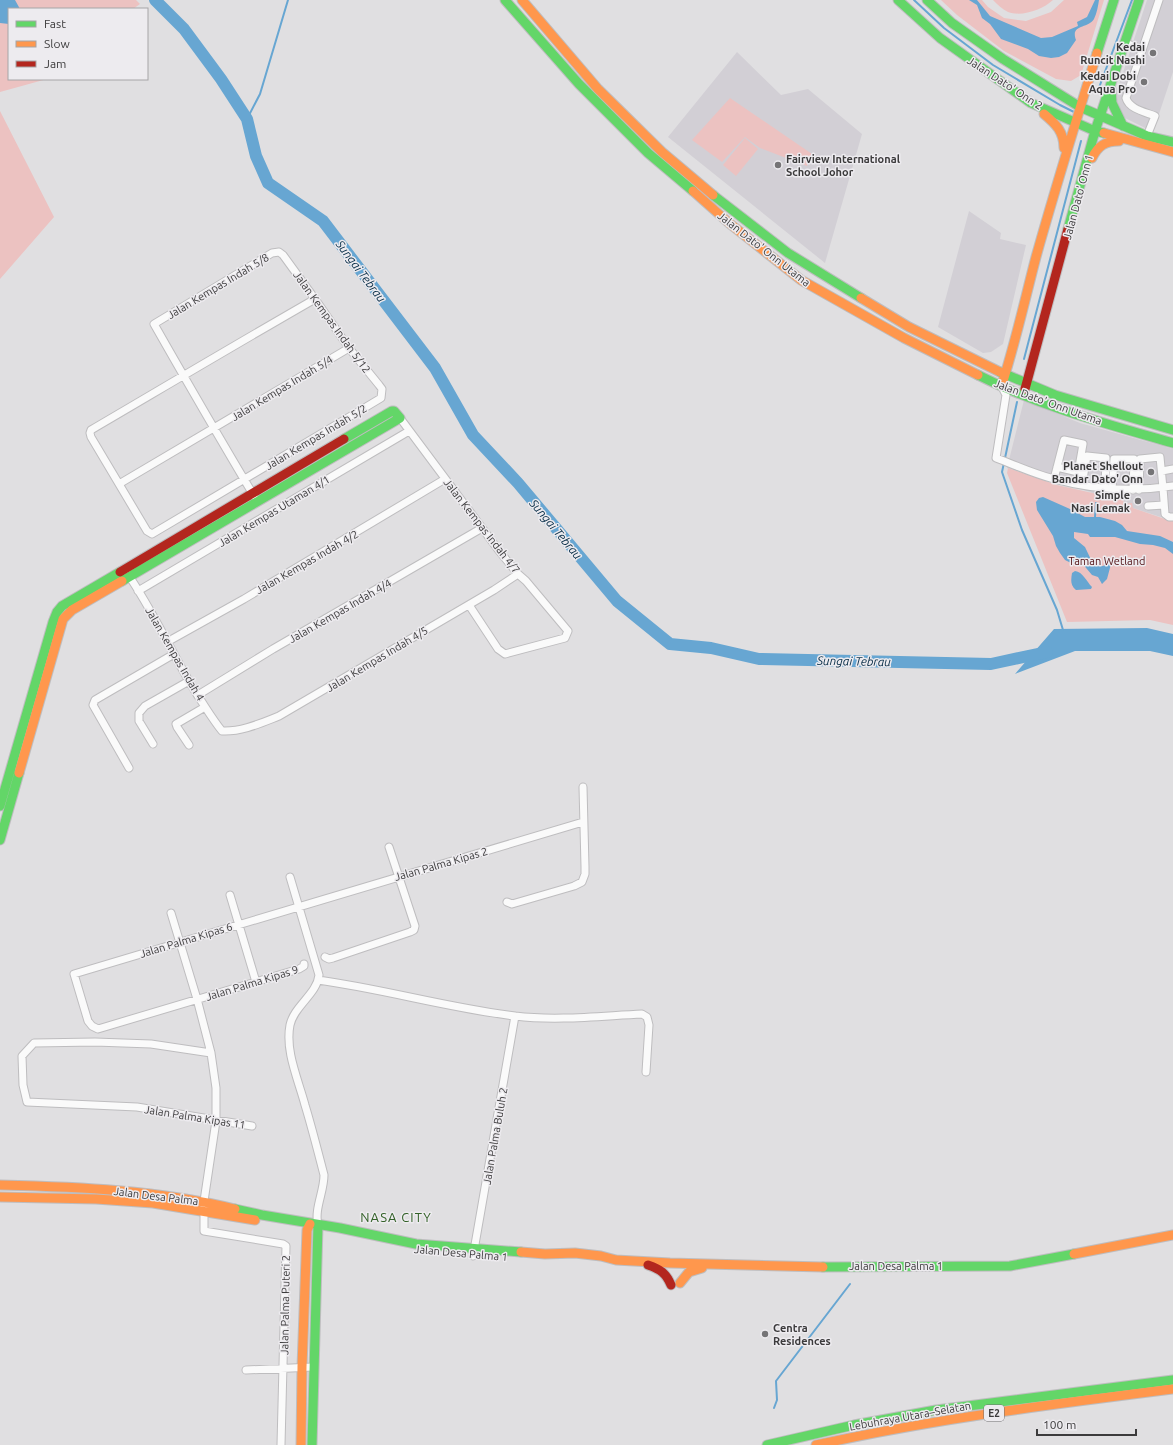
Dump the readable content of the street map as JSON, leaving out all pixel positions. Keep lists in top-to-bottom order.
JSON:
{
  "streets": {
    "main road": [
      "Jalan Dato' Onn 2",
      "Jalan Dato' Onn 1",
      "Jalan Dato' Onn Utama",
      "Jalan Desa Palma",
      "Jalan Desa Palma 1",
      "E2",
      "Lebuhraya Utara–Selatan"
    ],
    "street": [
      "Jalan Kempas Indah 5/8",
      "Jalan Kempas Indah 5/12",
      "Jalan Kempas Indah 5/4",
      "Jalan Kempas Indah 5/2",
      "Jalan Kempas Utaman 4/1",
      "Jalan Kempas Indah 4/7",
      "Jalan Kempas Indah 4/2",
      "Jalan Kempas Indah 4/4",
      "Jalan Kempas Indah 4",
      "Jalan Kempas Indah 4/5",
      "Jalan Palma Kipas 2",
      "Jalan Palma Kipas 6",
      "Jalan Palma Kipas 9",
      "Jalan Palma Kipas 11",
      "Jalan Palma Buluh 2",
      "Jalan Palma Puteri 2"
    ]
  },
  "crossings": [
    ["Jalan Dato' Onn 2", "Jalan Dato' Onn 1"],
    ["Jalan Dato' Onn 1", "Jalan Dato' Onn Utama"],
    ["Jalan Kempas Indah 5/8", "Jalan Kempas Indah 5/12"],
    ["Jalan Kempas Indah 5/12", "Jalan Kempas Indah 5/4"],
    ["Jalan Kempas Indah 5/12", "Jalan Kempas Indah 5/2"],
    ["Jalan Kempas Utaman 4/1", "Jalan Kempas Indah 4/7"],
    ["Jalan Kempas Utaman 4/1", "Jalan Kempas Indah 4"],
    ["Jalan Kempas Indah 4/7", "Jalan Kempas Indah 4/2"],
    ["Jalan Kempas Indah 4/7", "Jalan Kempas Indah 4/4"],
    ["Jalan Kempas Indah 4/7", "Jalan Kempas Indah 4/5"],
    ["Jalan Kempas Indah 4/2", "Jalan Kempas Indah 4"],
    ["Jalan Kempas Indah 4/4", "Jalan Kempas Indah 4"],
    ["Jalan Kempas Indah 4", "Jalan Kempas Indah 4/5"],
    ["Jalan Palma Kipas 2", "Jalan Palma Kipas 6"],
    ["Jalan Palma Kipas 6", "Jalan Palma Kipas 9"],
    ["Jalan Palma Buluh 2", "Jalan Desa Palma 1"],
    ["Jalan Desa Palma", "Jalan Desa Palma 1"],
    ["Jalan Desa Palma", "Jalan Palma Puteri 2"]
  ],
  "districts": ["NASA CITY"],
  "water": ["Sungai Tebrau"],
  "parks": ["Taman Wetland"],
  "places": [
    "Kedai Runcit Nashi",
    "Kedai Dobi Aqua Pro",
    "Fairview International School Johor",
    "Planet Shellout Bandar Dato' Onn",
    "Simple Nasi Lemak",
    "Centra Residences"
  ],
  "legend": ["Fast", "Slow", "Jam"],
  "scale_bar": "100 m"
}
